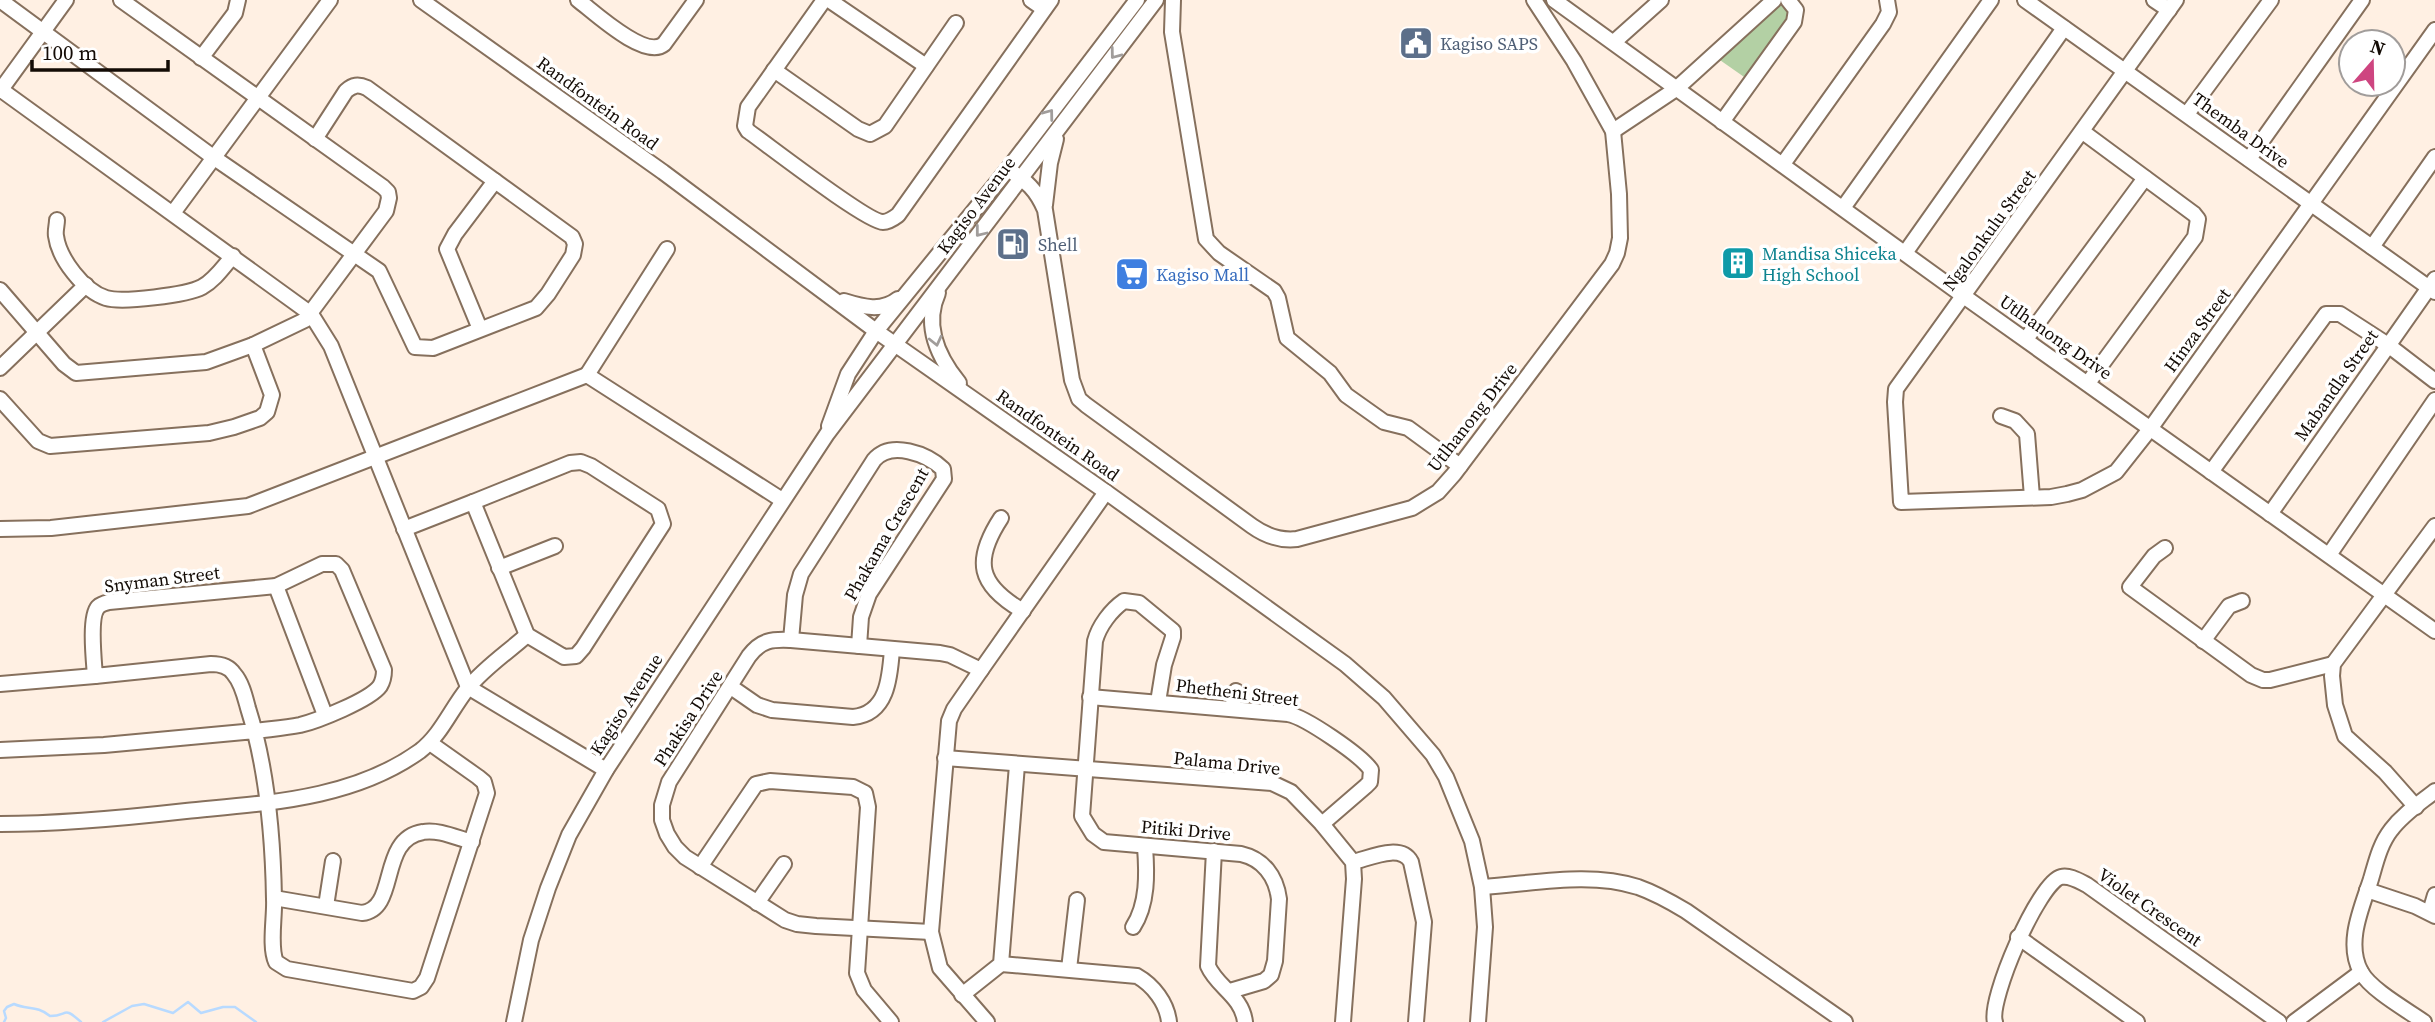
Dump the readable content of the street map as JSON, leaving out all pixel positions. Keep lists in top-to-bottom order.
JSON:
{
  "streets": {
    "street": [
      "Randfontein Road",
      "Themba Drive",
      "Kagiso Avenue",
      "Ngalonkulu Street",
      "Hinza Street",
      "Utlhanong Drive",
      "Mabandla Street",
      "Phakama Crescent",
      "Snyman Street",
      "Phetheni Street",
      "Phakisa Drive",
      "Palama Drive",
      "Pitiki Drive",
      "Violet Crescent"
    ]
  },
  "crossings": [
    ["Randfontein Road", "Kagiso Avenue"],
    ["Themba Drive", "Ngalonkulu Street"],
    ["Themba Drive", "Hinza Street"],
    ["Themba Drive", "Mabandla Street"],
    ["Kagiso Avenue", "Utlhanong Drive"],
    ["Ngalonkulu Street", "Hinza Street"],
    ["Ngalonkulu Street", "Utlhanong Drive"],
    ["Hinza Street", "Utlhanong Drive"],
    ["Utlhanong Drive", "Mabandla Street"],
    ["Phakama Crescent", "Phakisa Drive"],
    ["Phetheni Street", "Palama Drive"],
    ["Palama Drive", "Pitiki Drive"]
  ],
  "places": {
    "public building": ["Kagiso SAPS"],
    "fuel station": ["Shell"],
    "building": ["Mandisa Shiceka High School"],
    "supermarket": ["Kagiso Mall"]
  },
  "scale_bar": "100 m",
  "north": "top"
}
